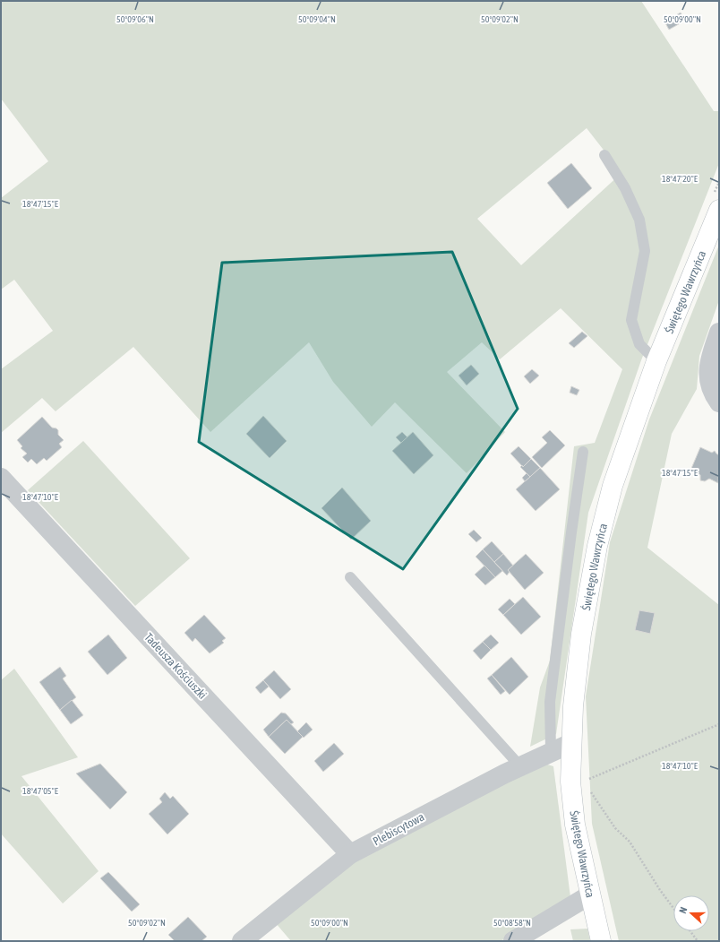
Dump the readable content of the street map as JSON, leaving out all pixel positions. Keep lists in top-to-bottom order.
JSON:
{
  "streets": {
    "street": ["Świętego Wawrzyńca", "Tadeusza Kościuszki", "Plebiscytowa"]
  },
  "crossings": [
    ["Świętego Wawrzyńca", "Plebiscytowa"],
    ["Tadeusza Kościuszki", "Plebiscytowa"]
  ],
  "north": "left",
  "coordinates": [
    "50°09'06\"N",
    "50°09'04\"N",
    "50°09'02\"N",
    "50°09'00\"N",
    "18°47'20\"E",
    "18°47'15\"E",
    "18°47'10\"E",
    "18°47'05\"E",
    "50°08'58\"N"
  ]
}
